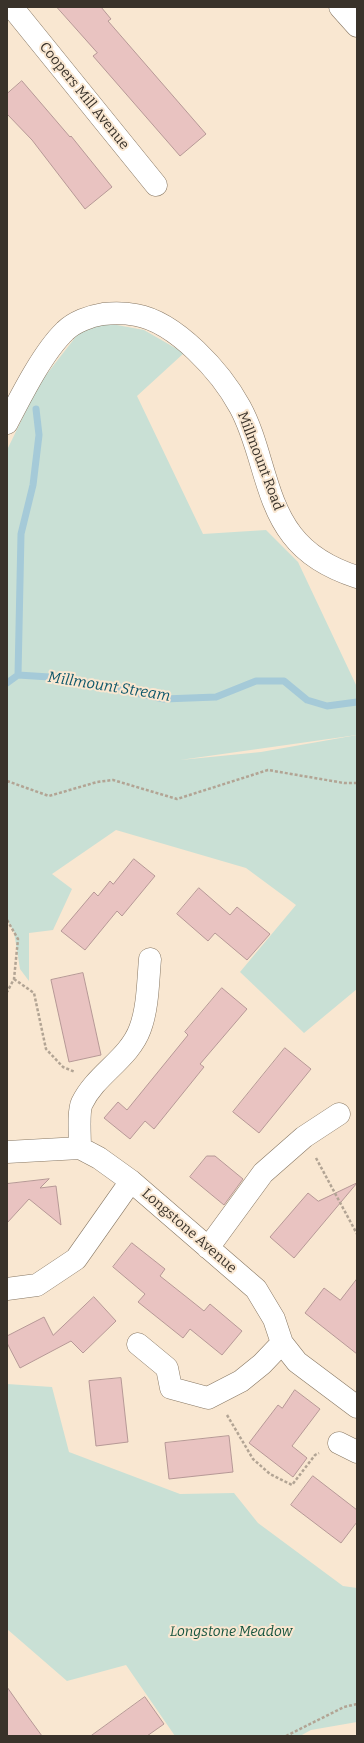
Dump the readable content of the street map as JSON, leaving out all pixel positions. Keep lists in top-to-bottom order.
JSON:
{
  "streets": {
    "street": ["Coopers Mill Avenue", "Millmount Road", "Longstone Avenue"]
  },
  "water": ["Millmount Stream"],
  "parks": ["Longstone Meadow"]
}
